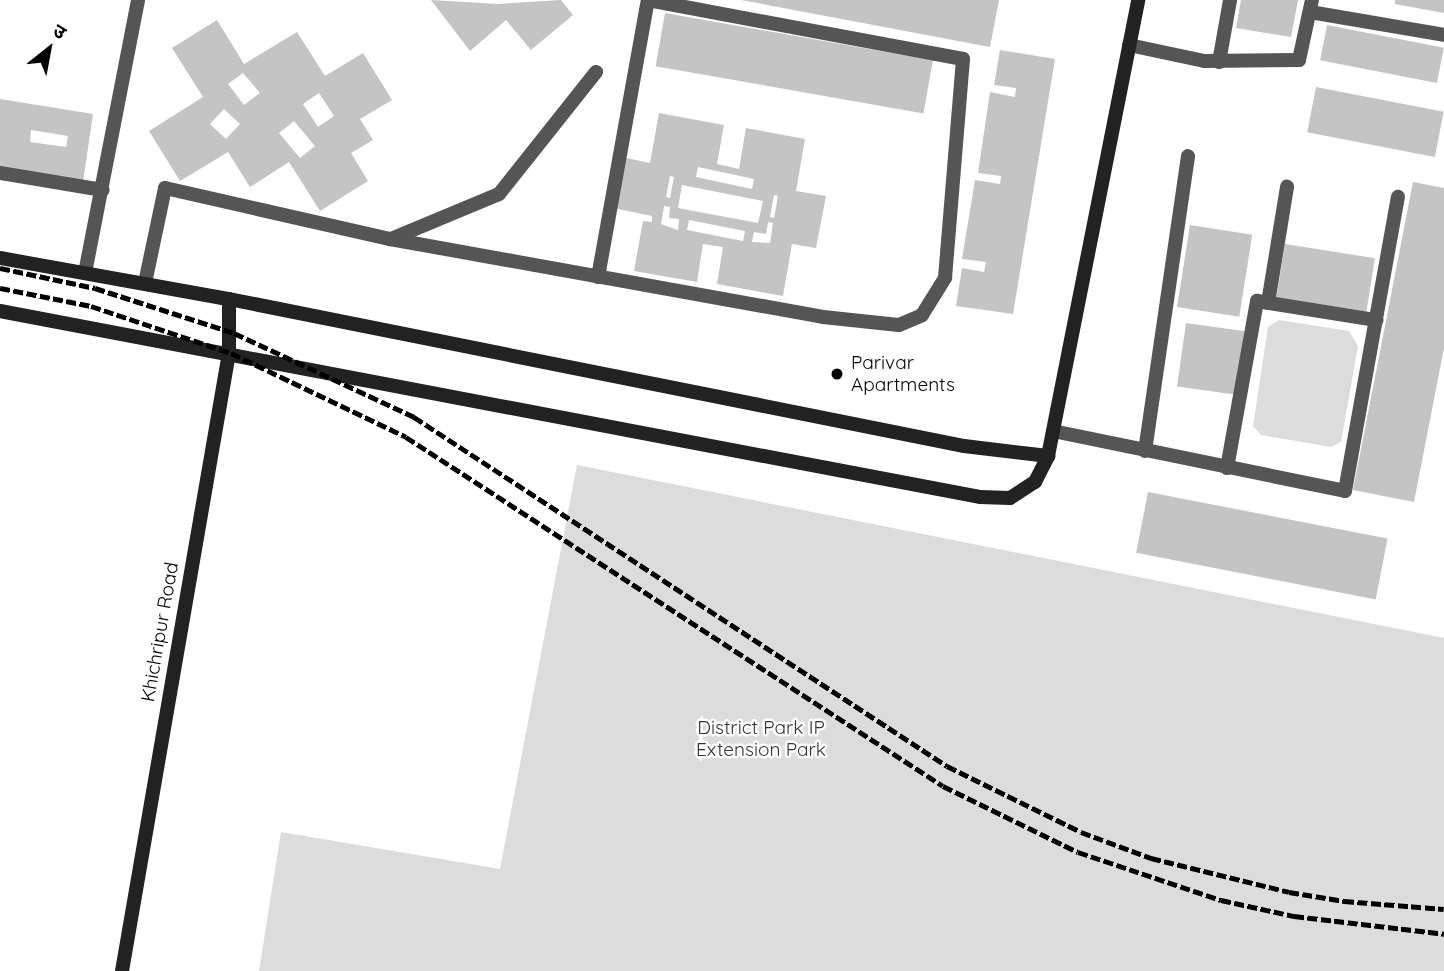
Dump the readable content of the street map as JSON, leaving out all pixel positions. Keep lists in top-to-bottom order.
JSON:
{
  "streets": {
    "street": ["Khichripur Road"]
  },
  "parks": ["District Park IP Extension Park"],
  "places": ["Parivar Apartments"],
  "north": "top right"
}
